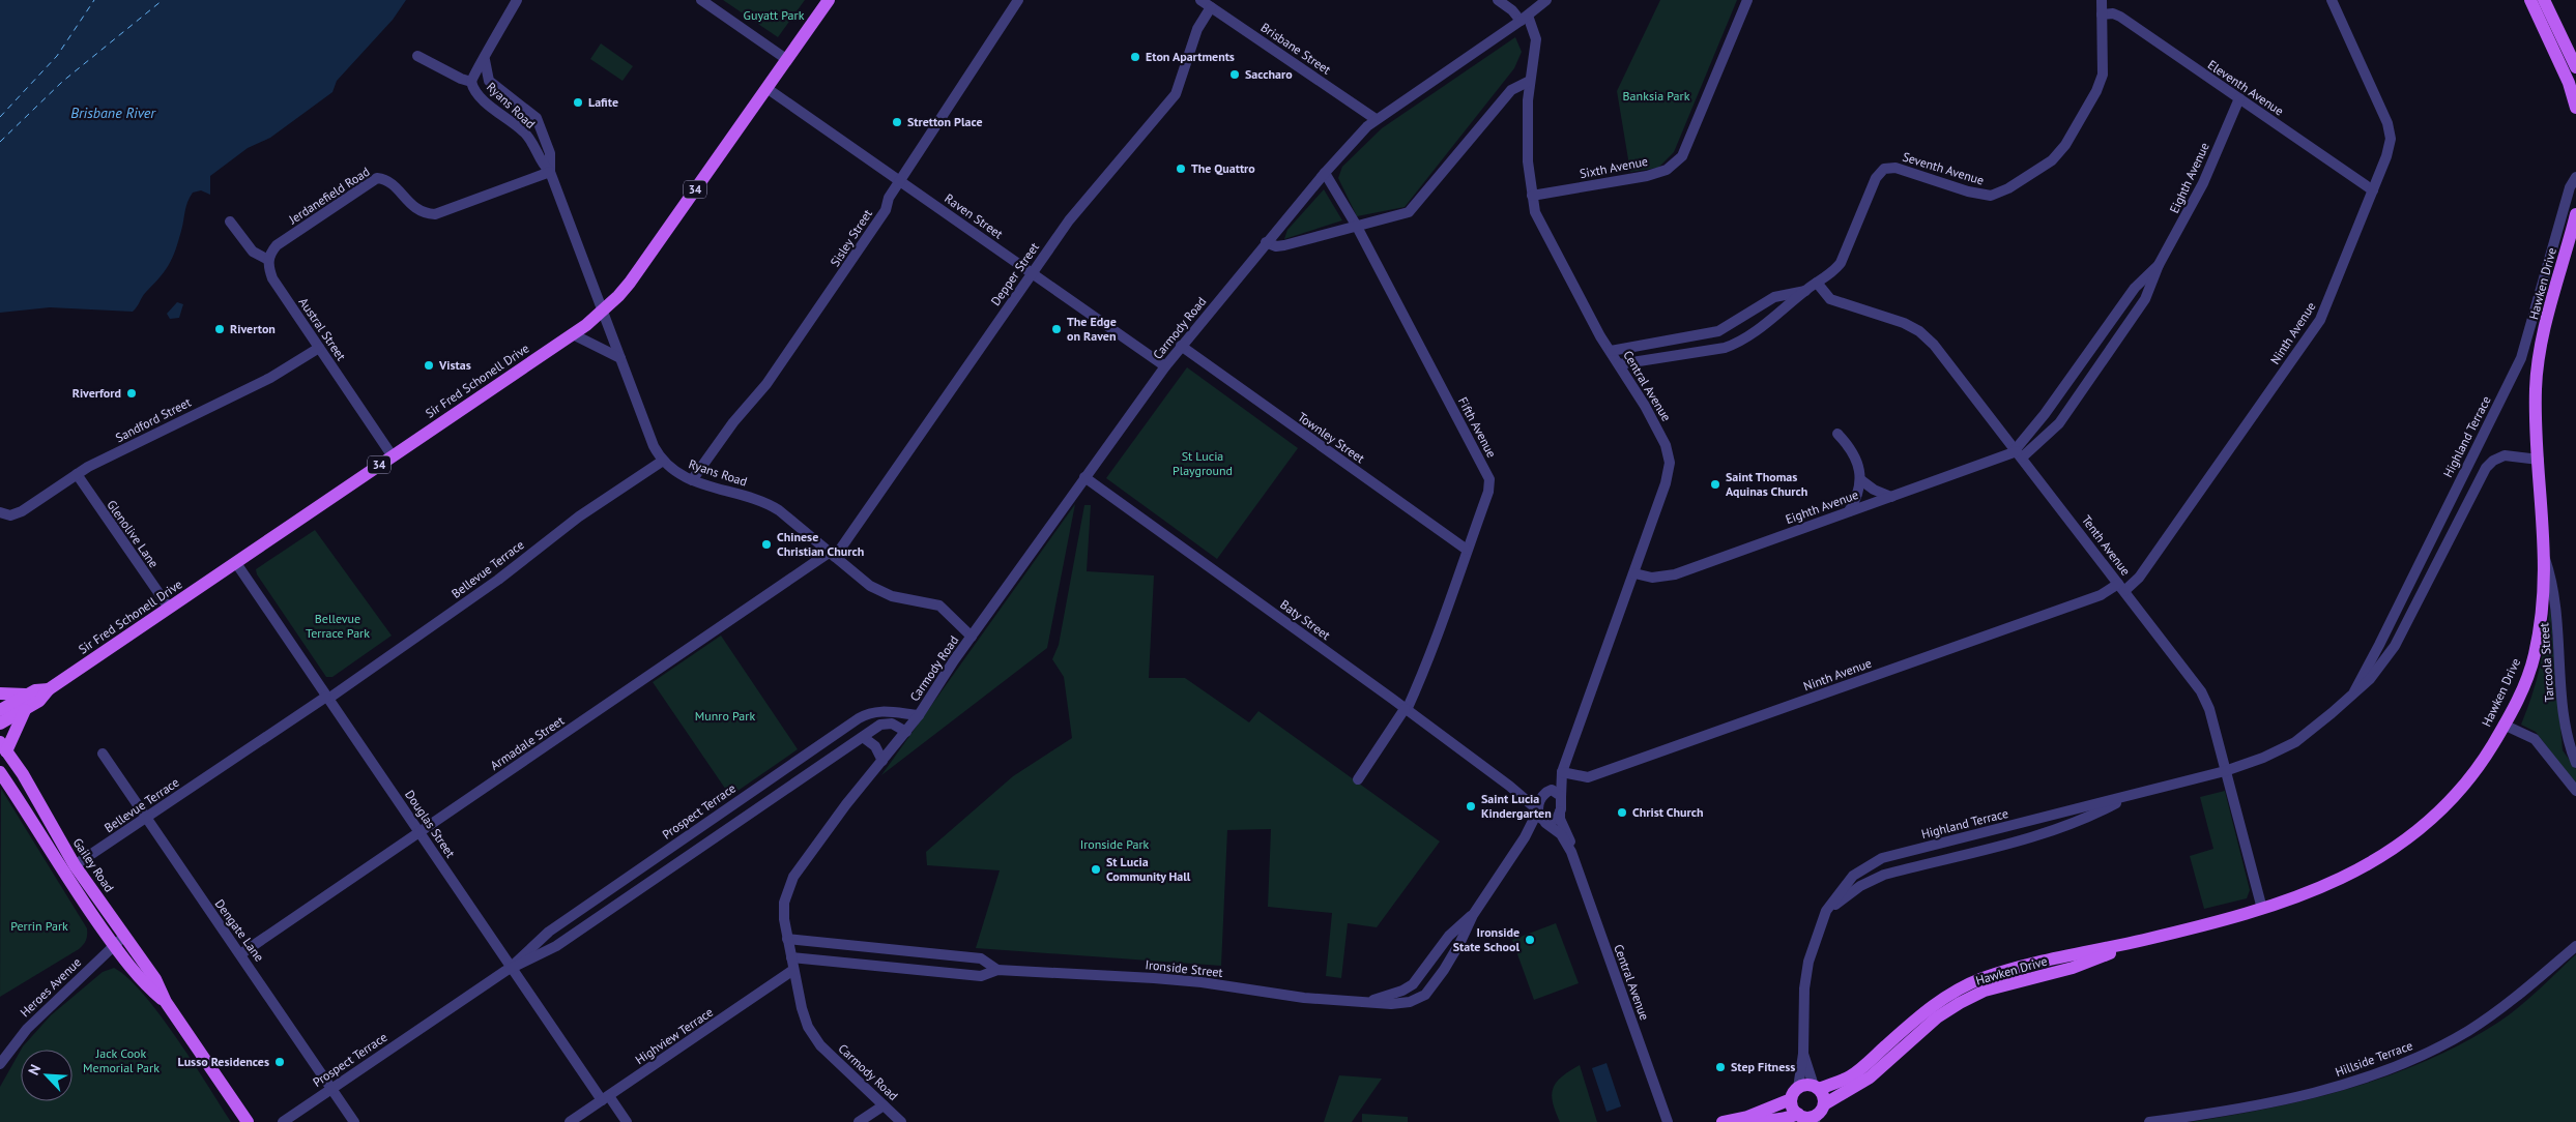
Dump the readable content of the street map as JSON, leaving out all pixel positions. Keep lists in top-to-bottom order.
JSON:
{
  "streets": {
    "main road": [
      "34",
      "Hawken Drive",
      "Sir Fred Schonell Drive",
      "Gailey Road"
    ],
    "street": [
      "Brisbane Street",
      "Eleventh Avenue",
      "Ryans Road",
      "Sixth Avenue",
      "Seventh Avenue",
      "Eighth Avenue",
      "Jerdanefield Road",
      "Raven Street",
      "Sisley Street",
      "Depper Street",
      "Carmody Road",
      "Austral Street",
      "Ninth Avenue",
      "Central Avenue",
      "Sandford Street",
      "Fifth Avenue",
      "Highland Terrace",
      "Townley Street",
      "Glenolive Lane",
      "Tenth Avenue",
      "Bellevue Terrace",
      "Baty Street",
      "Tarcoola Street",
      "Armadale Street",
      "Prospect Terrace",
      "Douglas Street",
      "Dengate Lane",
      "Ironside Street",
      "Heroes Avenue",
      "Highview Terrace",
      "Hillside Terrace"
    ]
  },
  "crossings": [
    ["Brisbane Street", "Depper Street"],
    ["Brisbane Street", "Carmody Road"],
    ["Eleventh Avenue", "Seventh Avenue"],
    ["Eleventh Avenue", "Eighth Avenue"],
    ["Eleventh Avenue", "Ninth Avenue"],
    ["Ryans Road", "Jerdanefield Road"],
    ["Ryans Road", "Sisley Street"],
    ["Ryans Road", "Depper Street"],
    ["Ryans Road", "Carmody Road"],
    ["Ryans Road", "Sir Fred Schonell Drive"],
    ["Ryans Road", "Bellevue Terrace"],
    ["Ryans Road", "Armadale Street"],
    ["Sixth Avenue", "Central Avenue"],
    ["Seventh Avenue", "Central Avenue"],
    ["Seventh Avenue", "Tenth Avenue"],
    ["Eighth Avenue", "Central Avenue"],
    ["Eighth Avenue", "Tenth Avenue"],
    ["34", "Sir Fred Schonell Drive"],
    ["Jerdanefield Road", "Austral Street"],
    ["Raven Street", "Sisley Street"],
    ["Raven Street", "Depper Street"],
    ["Raven Street", "Carmody Road"],
    ["Raven Street", "Sir Fred Schonell Drive"],
    ["Depper Street", "Armadale Street"],
    ["Hawken Drive", "Highland Terrace"],
    ["Hawken Drive", "Tenth Avenue"],
    ["Hawken Drive", "Tarcoola Street"],
    ["Carmody Road", "Central Avenue"],
    ["Carmody Road", "Fifth Avenue"],
    ["Carmody Road", "Townley Street"],
    ["Carmody Road", "Baty Street"],
    ["Carmody Road", "Prospect Terrace"],
    ["Carmody Road", "Ironside Street"],
    ["Carmody Road", "Highview Terrace"],
    ["Austral Street", "Sir Fred Schonell Drive"],
    ["Austral Street", "Sandford Street"],
    ["Ninth Avenue", "Central Avenue"],
    ["Ninth Avenue", "Tenth Avenue"],
    ["Sir Fred Schonell Drive", "Glenolive Lane"],
    ["Sir Fred Schonell Drive", "Douglas Street"],
    ["Central Avenue", "Baty Street"],
    ["Central Avenue", "Ironside Street"],
    ["Sandford Street", "Glenolive Lane"],
    ["Fifth Avenue", "Townley Street"],
    ["Fifth Avenue", "Baty Street"],
    ["Highland Terrace", "Tenth Avenue"],
    ["Bellevue Terrace", "Douglas Street"],
    ["Bellevue Terrace", "Gailey Road"],
    ["Bellevue Terrace", "Dengate Lane"],
    ["Baty Street", "Ironside Street"],
    ["Armadale Street", "Douglas Street"],
    ["Armadale Street", "Dengate Lane"],
    ["Prospect Terrace", "Douglas Street"],
    ["Prospect Terrace", "Dengate Lane"],
    ["Douglas Street", "Highview Terrace"],
    ["Gailey Road", "Heroes Avenue"]
  ],
  "water": ["Brisbane River"],
  "parks": [
    "Guyatt Park",
    "Banksia Park",
    "St Lucia Playground",
    "Bellevue Terrace Park",
    "Munro Park",
    "Ironside Park",
    "Perrin Park",
    "Jack Cook Memorial Park"
  ],
  "places": [
    "Eton Apartments",
    "Saccharo",
    "Lafite",
    "Stretton Place",
    "The Quattro",
    "Riverton",
    "The Edge on Raven",
    "Vistas",
    "Riverford",
    "Saint Thomas Aquinas Church",
    "Chinese Christian Church",
    "Saint Lucia Kindergarten",
    "Christ Church",
    "St Lucia Community Hall",
    "Ironside State School",
    "Lusso Residences",
    "Step Fitness"
  ],
  "north": "top left"
}
